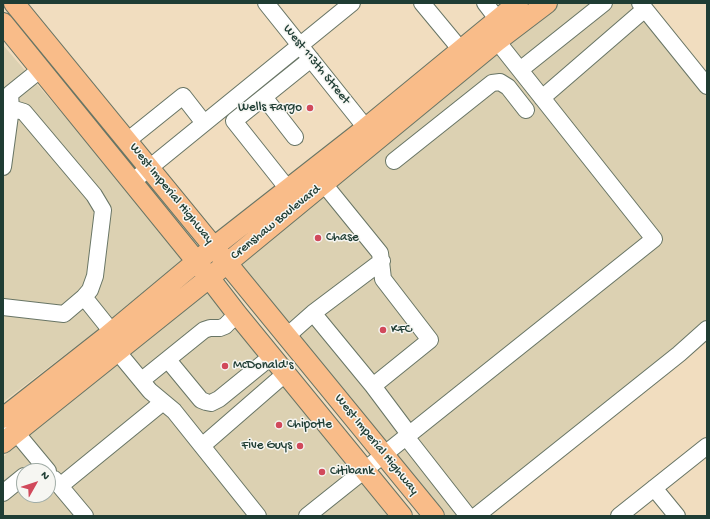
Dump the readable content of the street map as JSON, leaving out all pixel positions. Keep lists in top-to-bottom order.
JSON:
{
  "streets": {
    "main road": ["West Imperial Highway", "Crenshaw Boulevard"],
    "street": ["West 113th Street"]
  },
  "crossings": [
    ["West 113th Street", "Crenshaw Boulevard"],
    ["West Imperial Highway", "Crenshaw Boulevard"]
  ],
  "places": [
    "Wells Fargo",
    "Chase",
    "KFC",
    "McDonald's",
    "Chipotle",
    "Five Guys",
    "Citibank"
  ],
  "north": "top right"
}
